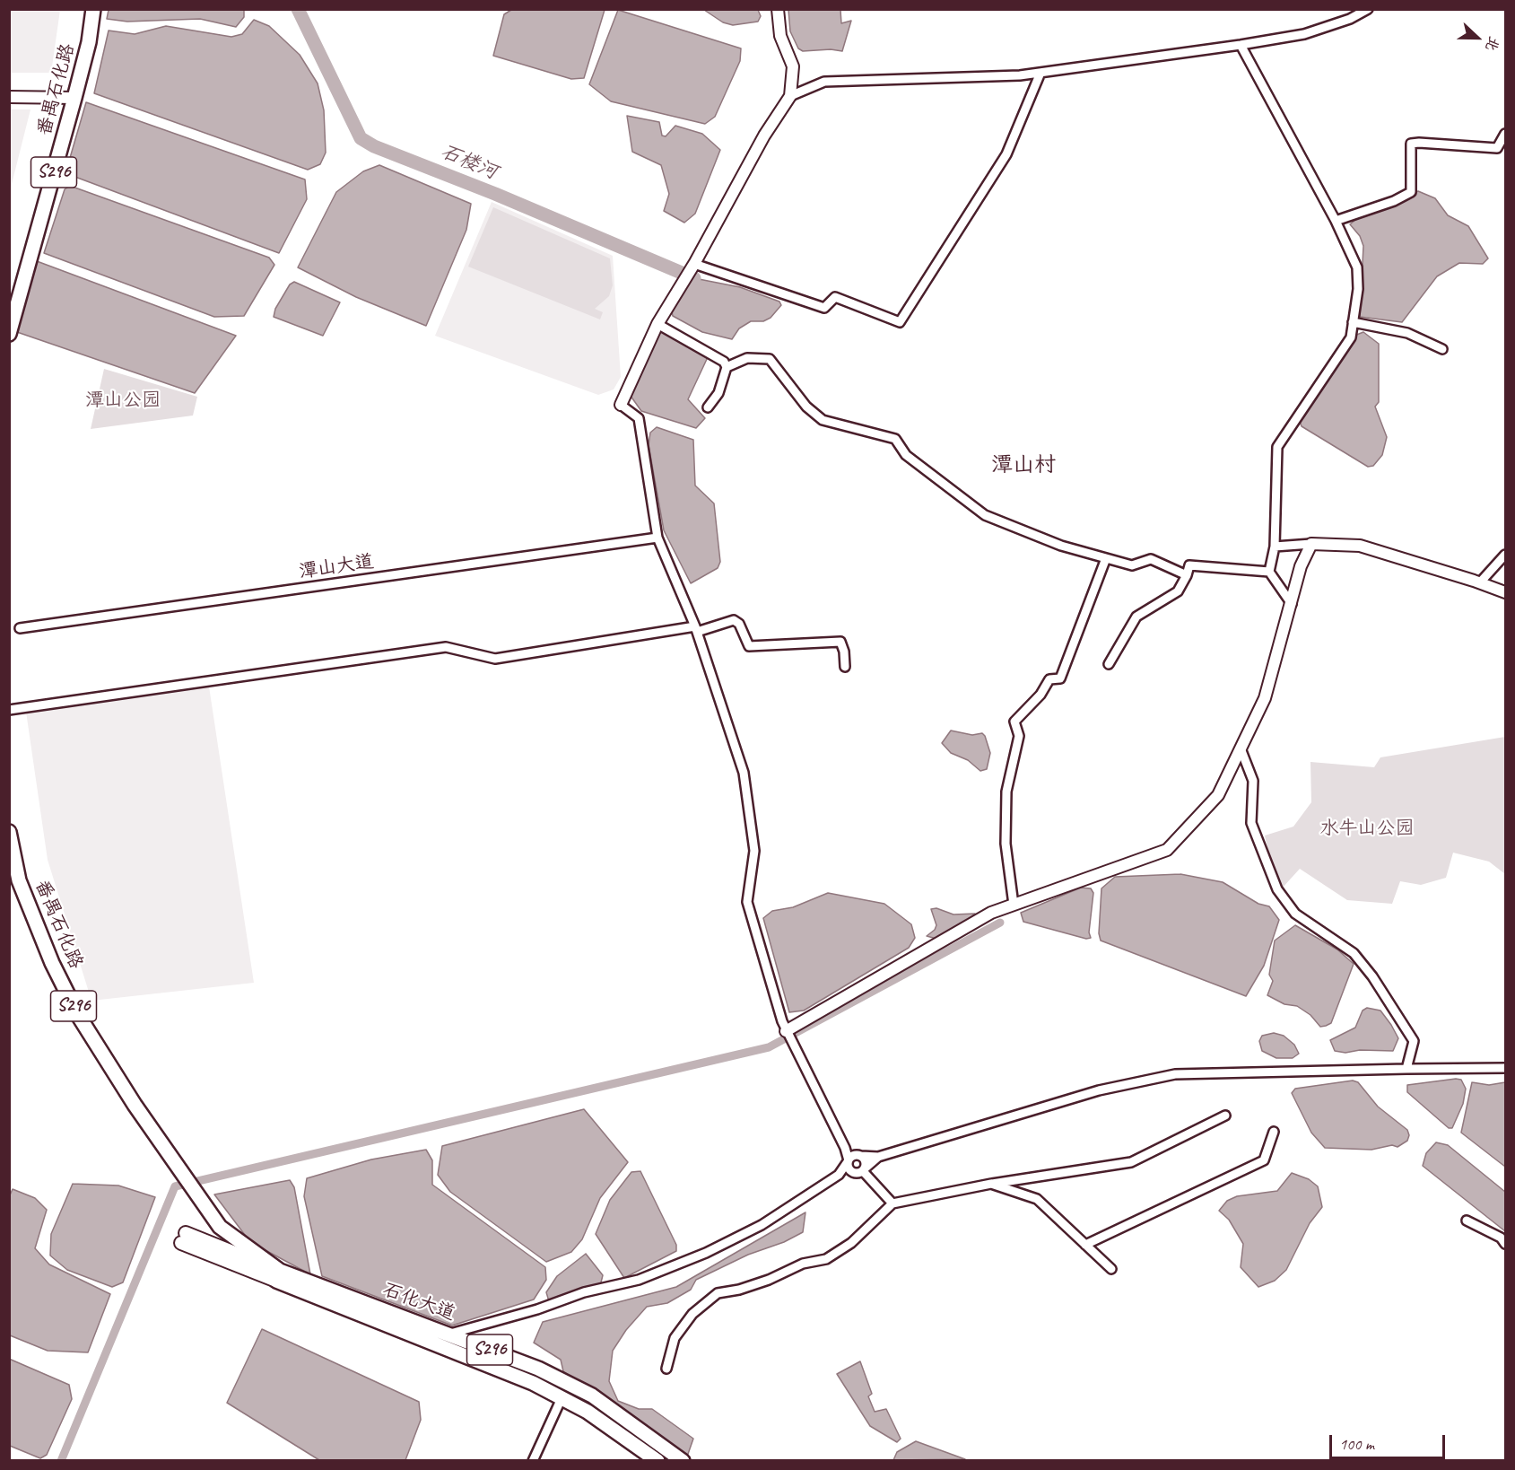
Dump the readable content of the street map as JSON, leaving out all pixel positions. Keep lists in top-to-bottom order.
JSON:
{
  "streets": {
    "main road": ["番禺石化路", "S296", "石化大道"],
    "street": ["潭山大道"]
  },
  "crossings": [
    ["番禺石化路", "石化大道"]
  ],
  "districts": ["潭山村"],
  "water": ["石楼河"],
  "parks": ["潭山公园", "水牛山公园"],
  "scale_bar": "100 m",
  "north": "right"
}
